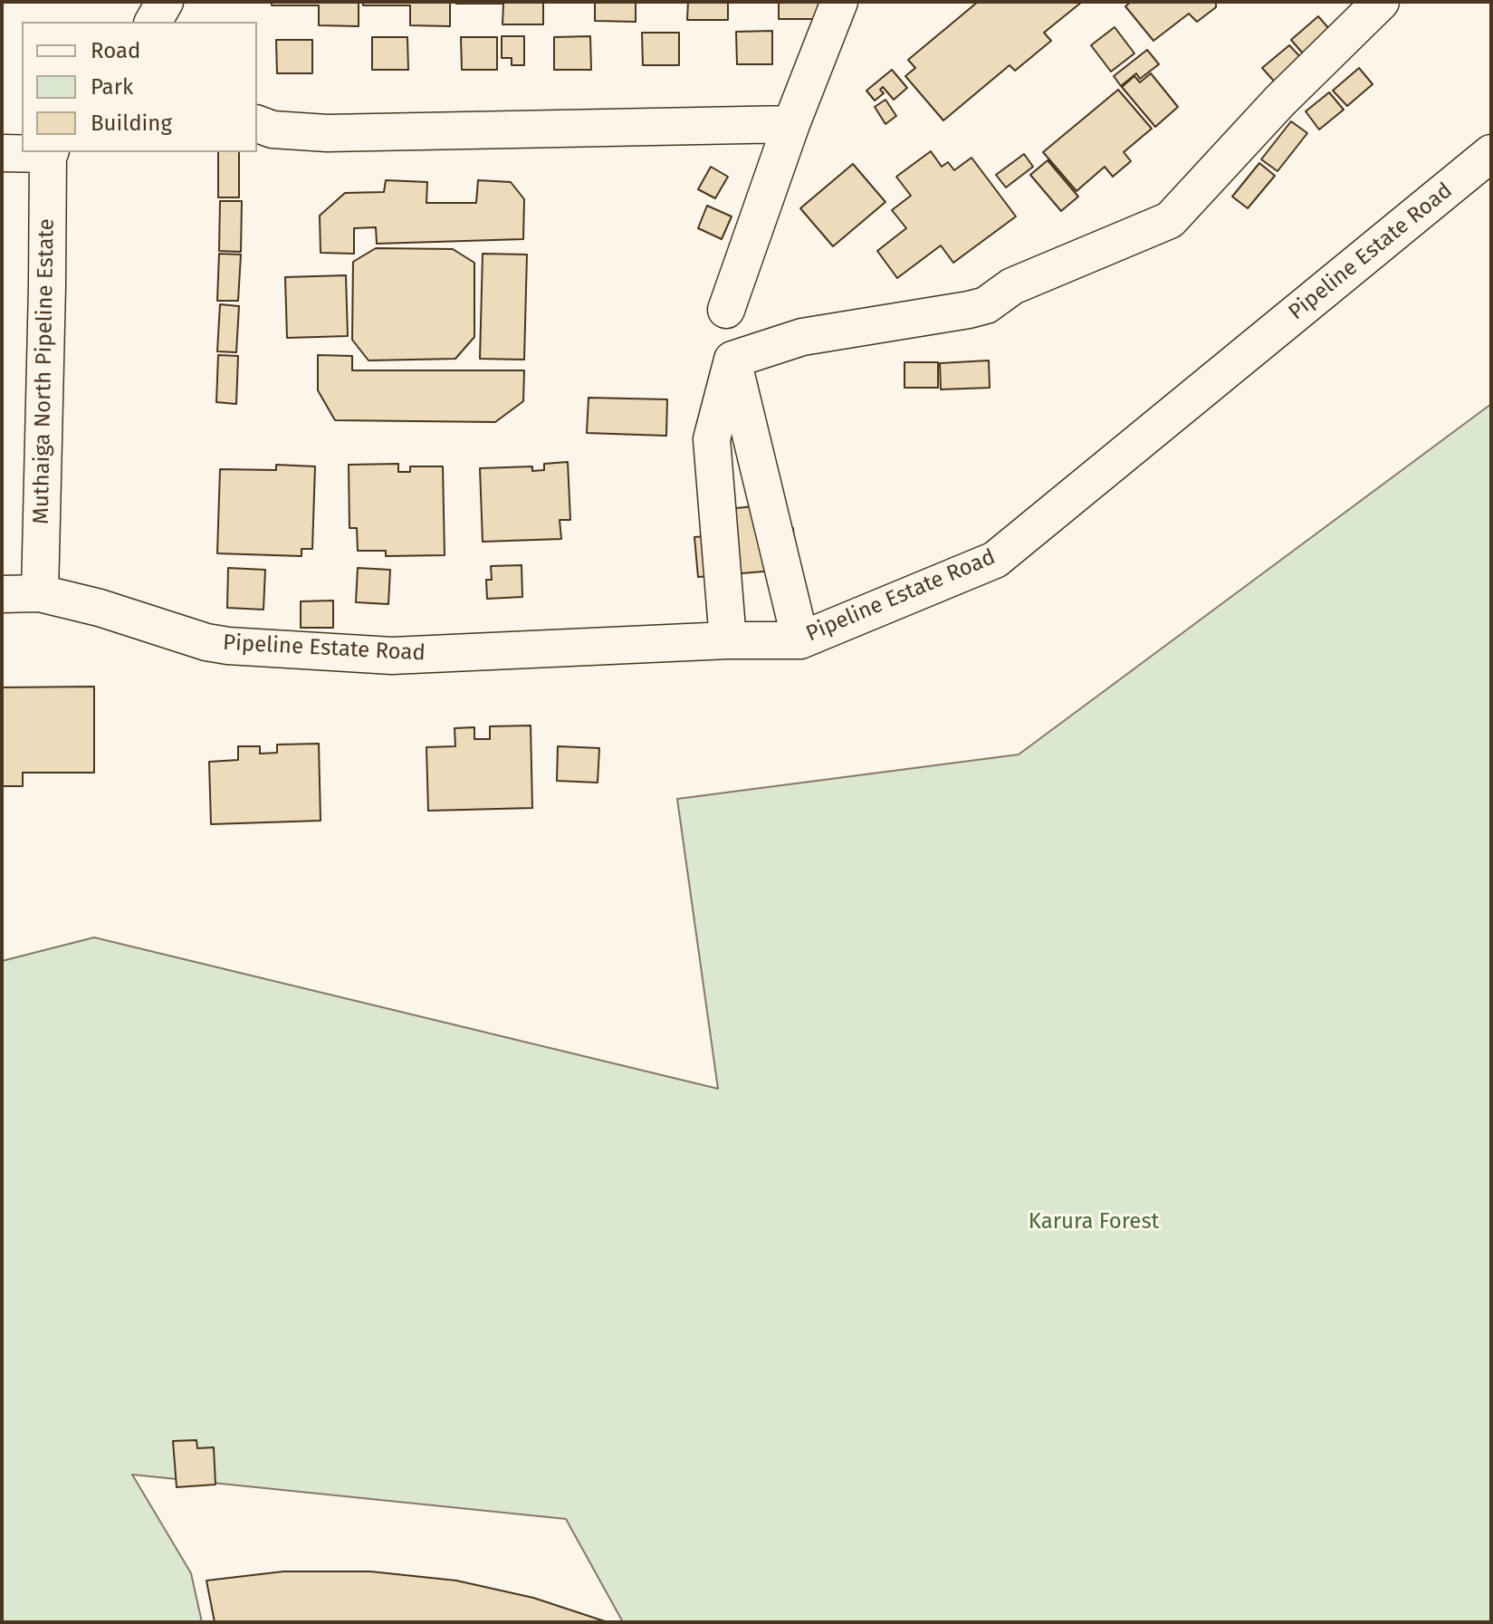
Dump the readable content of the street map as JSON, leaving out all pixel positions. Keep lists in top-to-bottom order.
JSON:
{
  "streets": {
    "street": ["Pipeline Estate Road", "Muthaiga North Pipeline Estate"]
  },
  "crossings": [
    ["Pipeline Estate Road", "Muthaiga North Pipeline Estate"]
  ],
  "parks": ["Karura Forest"],
  "legend": ["Road", "Park", "Building"]
}
